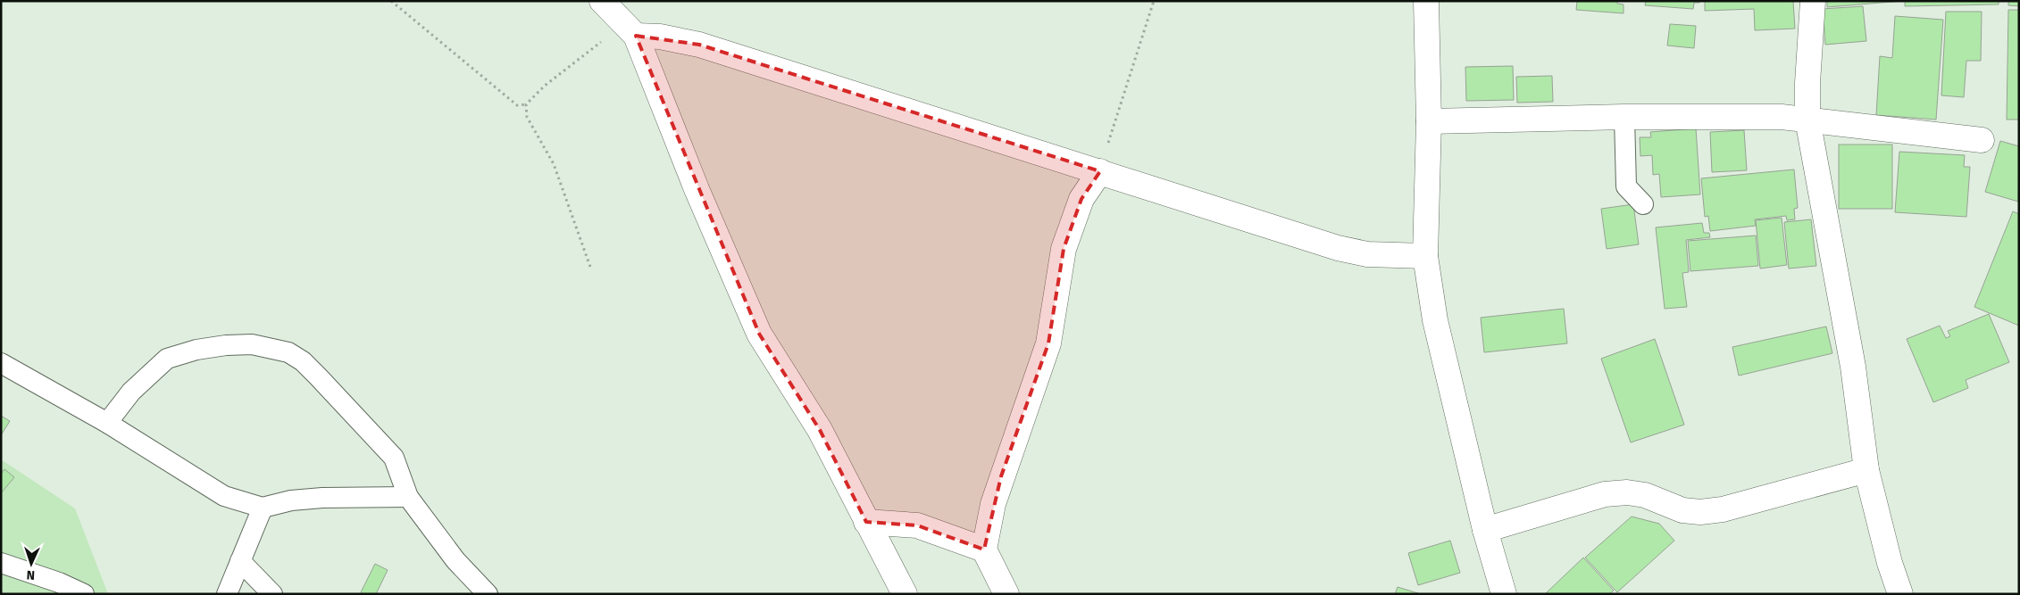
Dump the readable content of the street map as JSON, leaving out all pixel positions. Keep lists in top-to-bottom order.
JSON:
{
  "north": "bottom"
}
